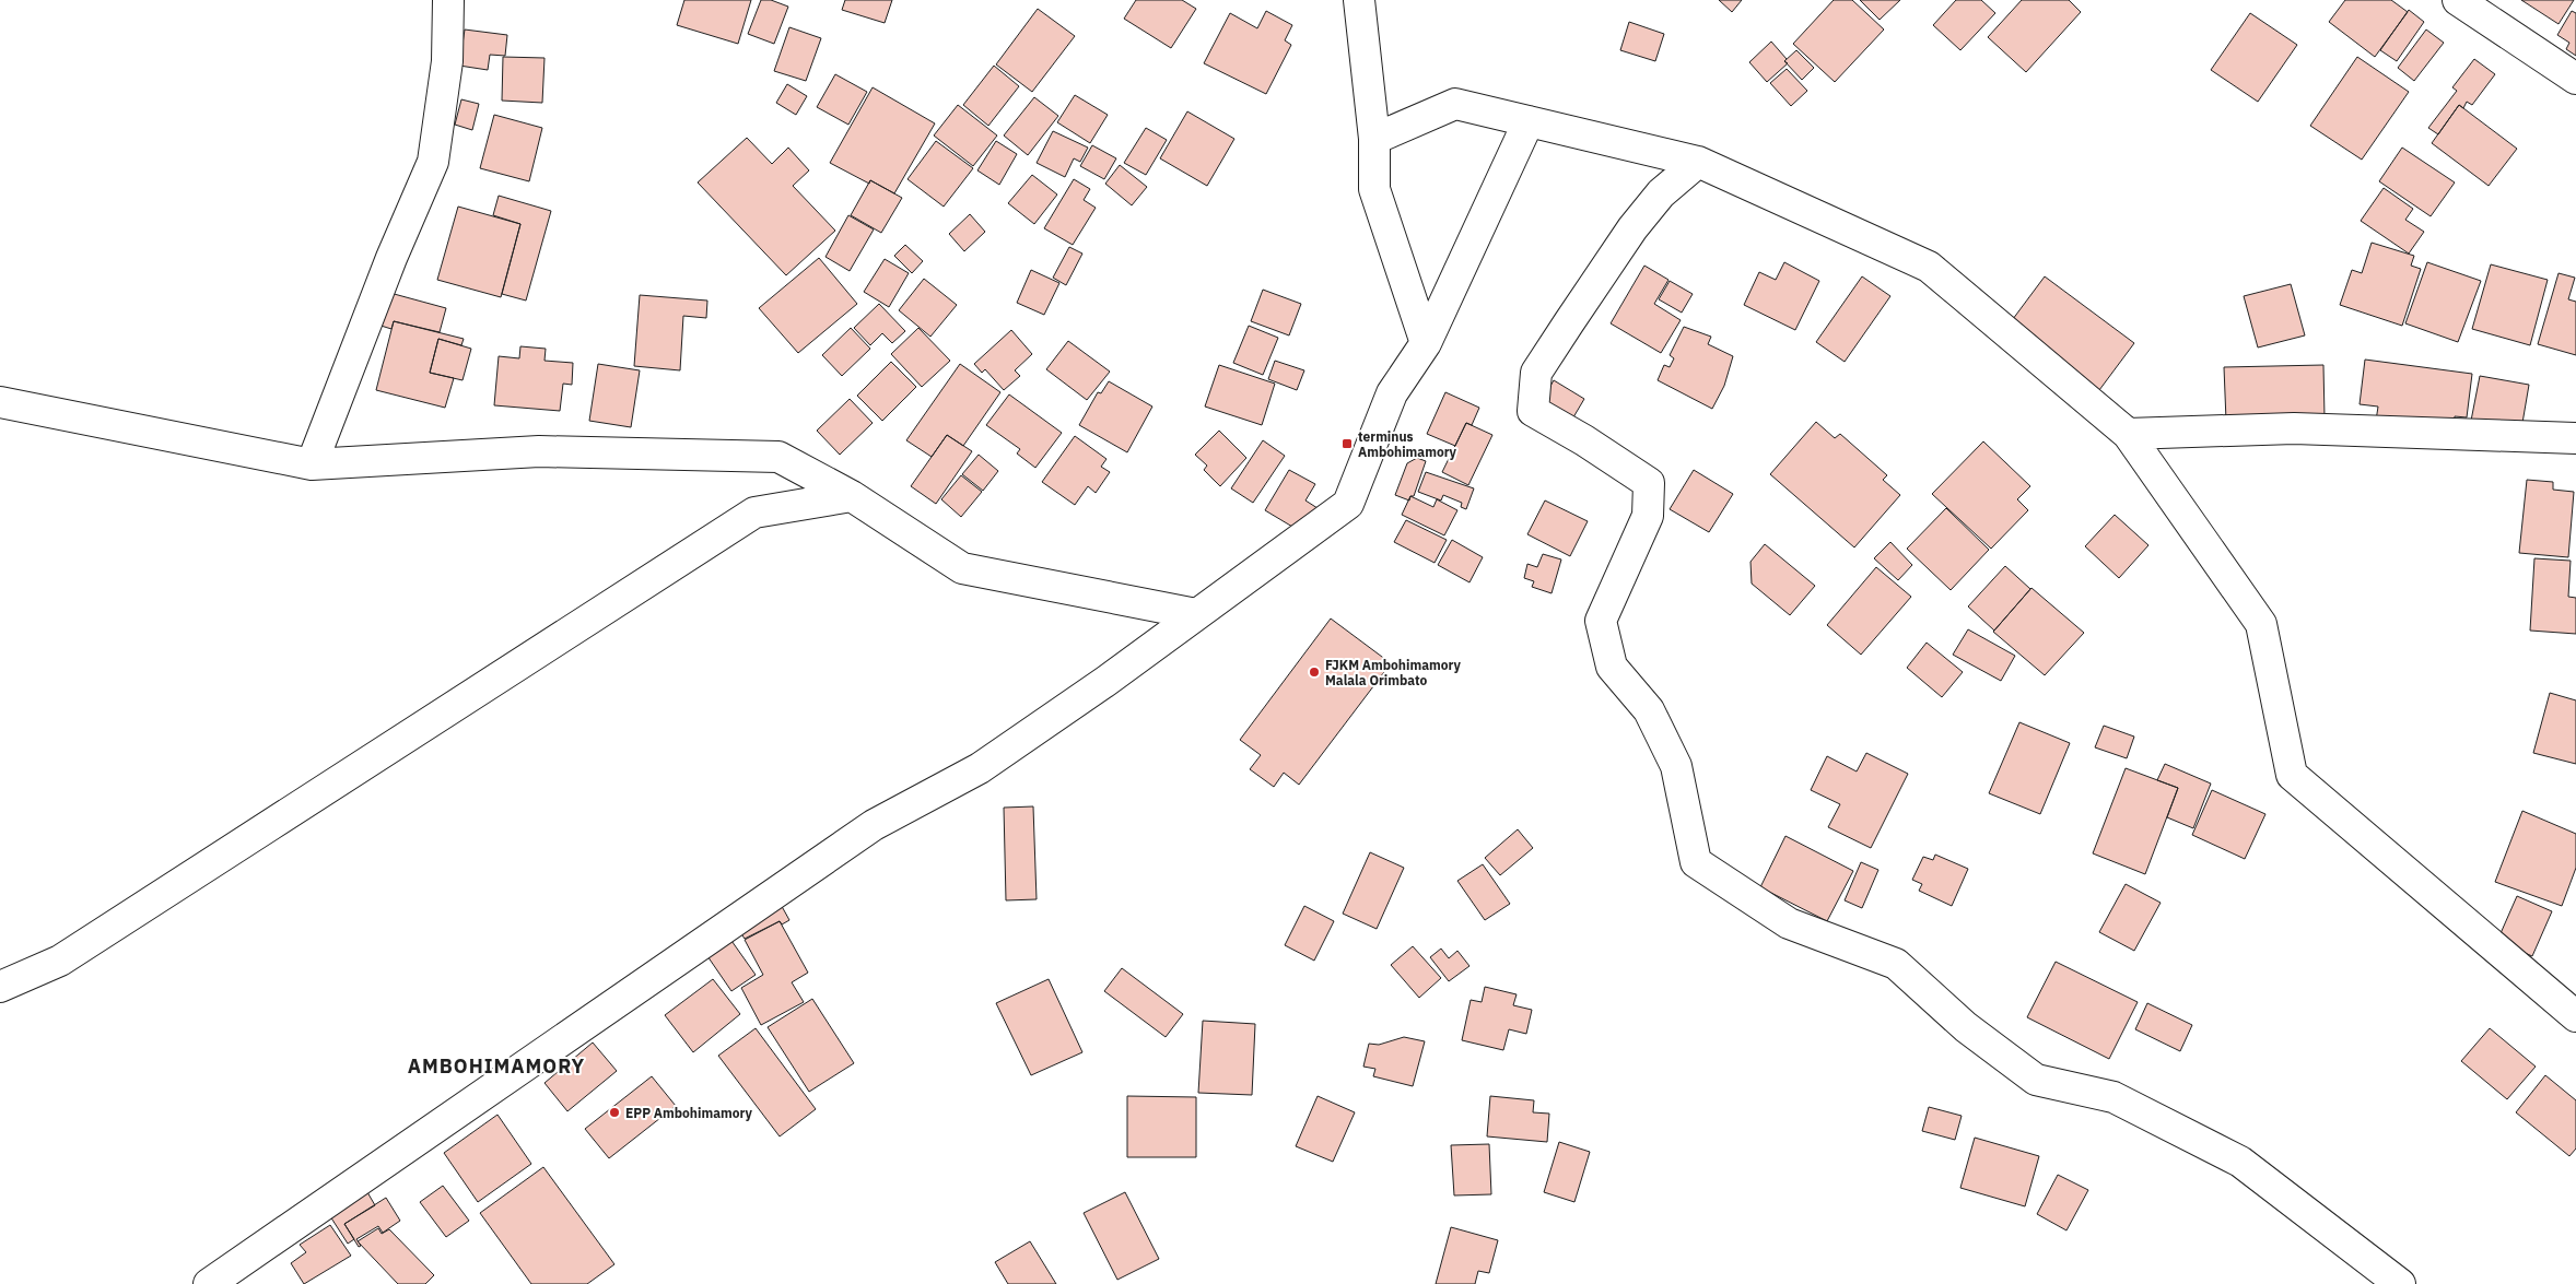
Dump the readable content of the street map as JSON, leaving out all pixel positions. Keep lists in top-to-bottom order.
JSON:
{
  "districts": ["AMBOHIMAMORY"],
  "places": {
    "transit": ["terminus Ambohimamory"],
    "other": ["FJKM Ambohimamory Malala Orimbato", "EPP Ambohimamory"]
  }
}
